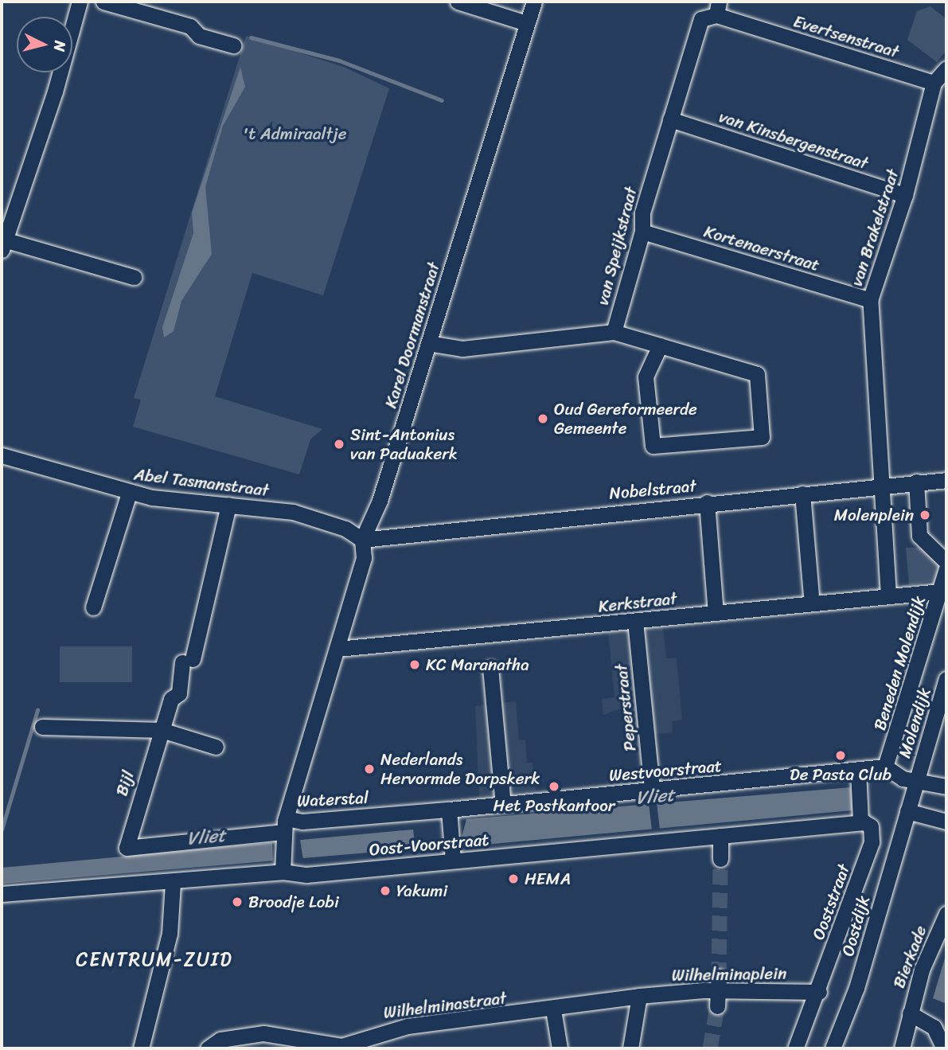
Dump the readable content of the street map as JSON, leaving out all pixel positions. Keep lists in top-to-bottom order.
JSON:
{
  "streets": {
    "street": [
      "Evertsenstraat",
      "van Kinsbergenstraat",
      "van Brakelstraat",
      "van Speijkstraat",
      "Kortenaerstraat",
      "Karel Doormanstraat",
      "Abel Tasmanstraat",
      "Nobelstraat",
      "Kerkstraat",
      "Beneden Molendijk",
      "Peperstraat",
      "Molendijk",
      "Westvoorstraat",
      "Bijl",
      "Waterstal",
      "Oost-Voorstraat",
      "Ooststraat",
      "Oostdijk",
      "Bierkade",
      "Wilhelminaplein",
      "Wilhelminastraat"
    ]
  },
  "crossings": [
    ["Evertsenstraat", "van Brakelstraat"],
    ["Evertsenstraat", "van Speijkstraat"],
    ["van Kinsbergenstraat", "van Brakelstraat"],
    ["van Kinsbergenstraat", "van Speijkstraat"],
    ["van Brakelstraat", "Kortenaerstraat"],
    ["van Brakelstraat", "Nobelstraat"],
    ["van Brakelstraat", "Kerkstraat"],
    ["van Speijkstraat", "Kortenaerstraat"],
    ["van Speijkstraat", "Karel Doormanstraat"],
    ["Karel Doormanstraat", "Abel Tasmanstraat"],
    ["Karel Doormanstraat", "Nobelstraat"],
    ["Karel Doormanstraat", "Kerkstraat"],
    ["Karel Doormanstraat", "Waterstal"],
    ["Karel Doormanstraat", "Oost-Voorstraat"],
    ["Abel Tasmanstraat", "Nobelstraat"],
    ["Abel Tasmanstraat", "Bijl"],
    ["Kerkstraat", "Beneden Molendijk"],
    ["Kerkstraat", "Peperstraat"],
    ["Beneden Molendijk", "Westvoorstraat"],
    ["Peperstraat", "Westvoorstraat"],
    ["Molendijk", "Oostdijk"],
    ["Westvoorstraat", "Waterstal"],
    ["Bijl", "Waterstal"],
    ["Ooststraat", "Wilhelminaplein"],
    ["Wilhelminaplein", "Wilhelminastraat"]
  ],
  "districts": ["CENTRUM-ZUID"],
  "water": ["Vliet"],
  "parks": ["'t Admiraaltje"],
  "places": [
    "Oud Gereformeerde Gemeente",
    "Sint-Antonius van Paduakerk",
    "Molenplein",
    "KC Maranatha",
    "De Pasta Club",
    "Nederlands Hervormde Dorpskerk",
    "Het Postkantoor",
    "HEMA",
    "Yakumi",
    "Broodje Lobi"
  ],
  "north": "right"
}
